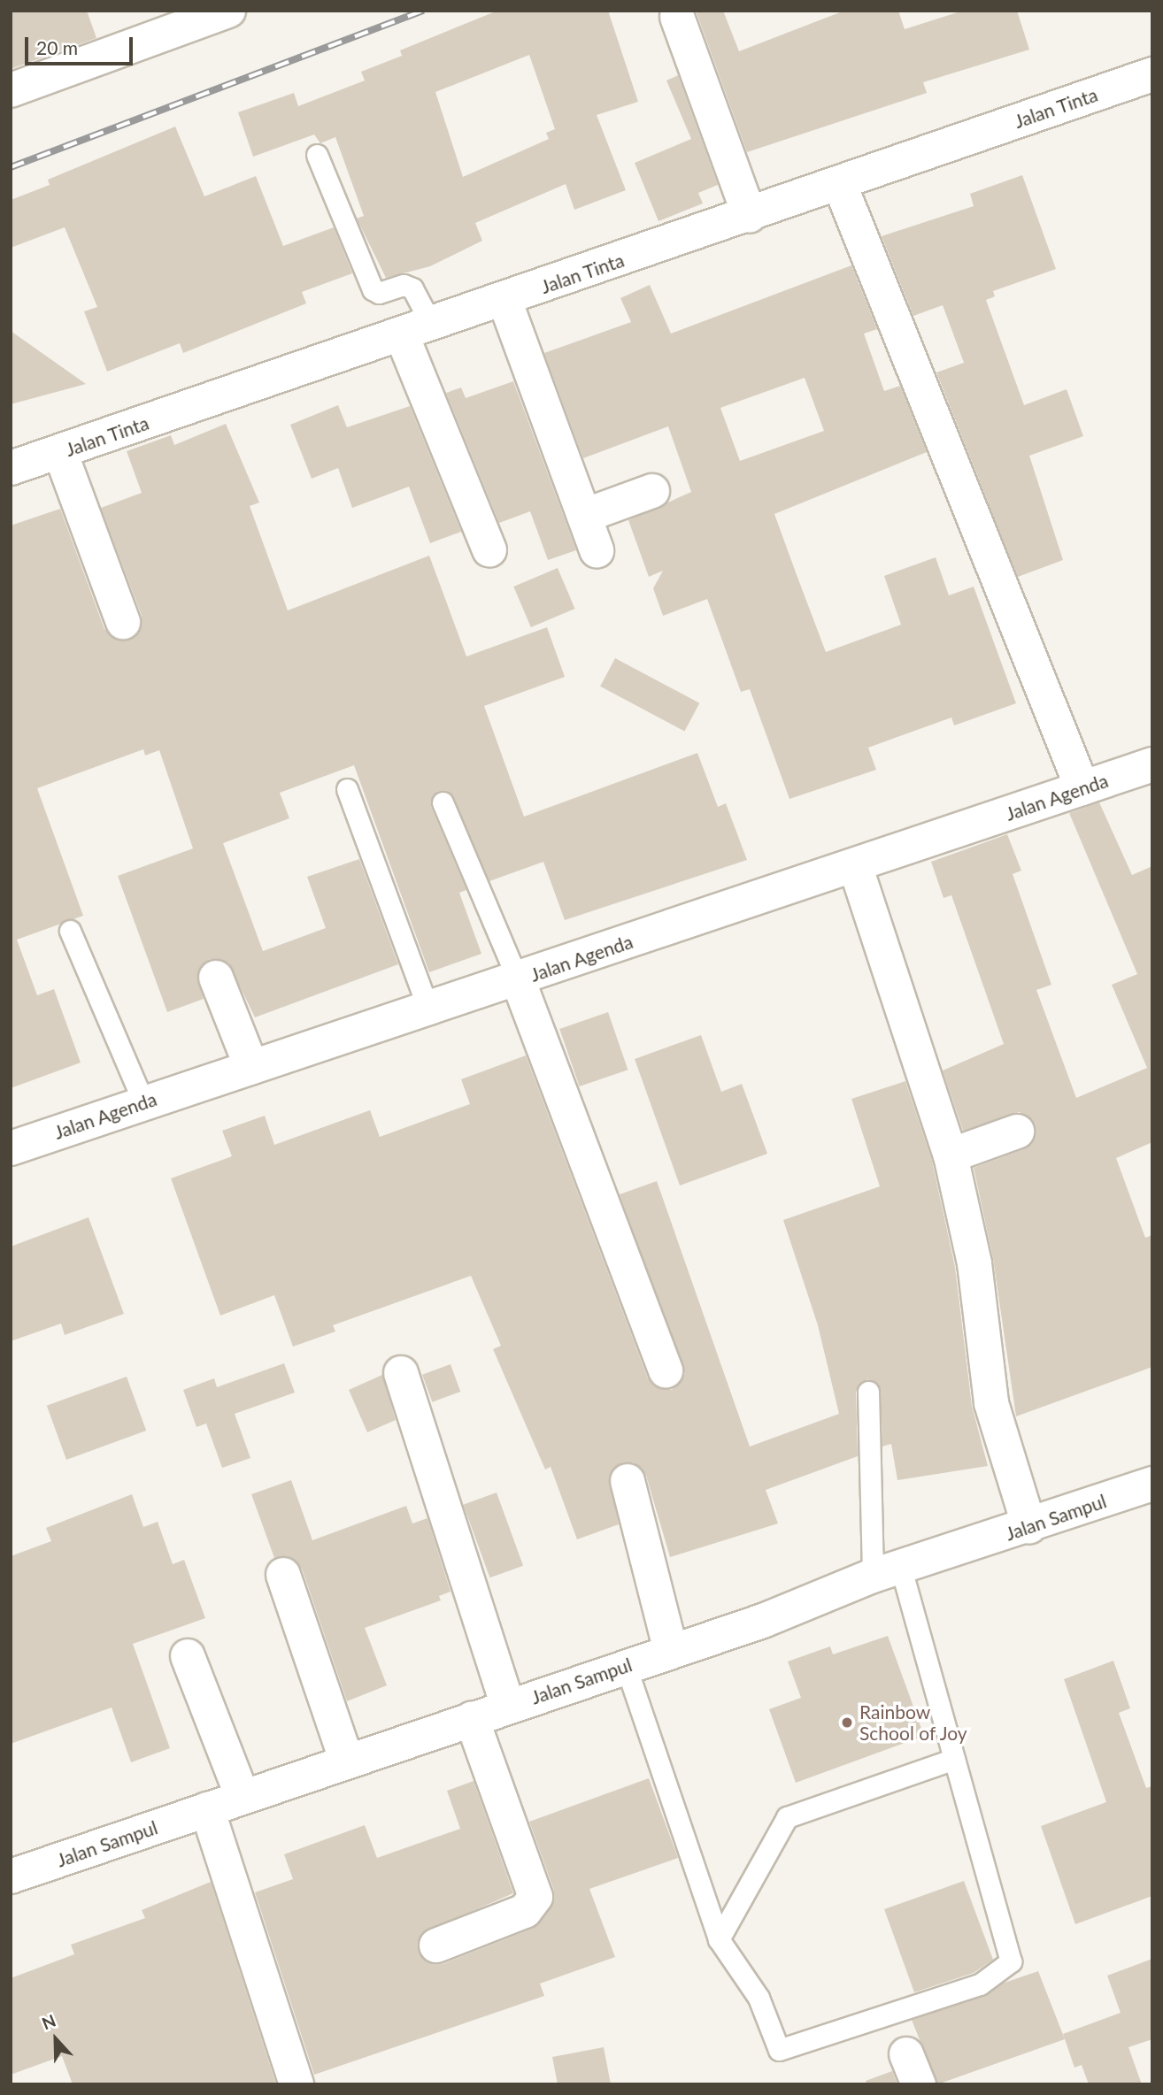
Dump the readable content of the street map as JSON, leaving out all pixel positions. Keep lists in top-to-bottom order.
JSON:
{
  "streets": {
    "street": ["Jalan Tinta", "Jalan Agenda", "Jalan Sampul"]
  },
  "places": ["Rainbow School of Joy"],
  "scale_bar": "20 m",
  "north": "top"
}
